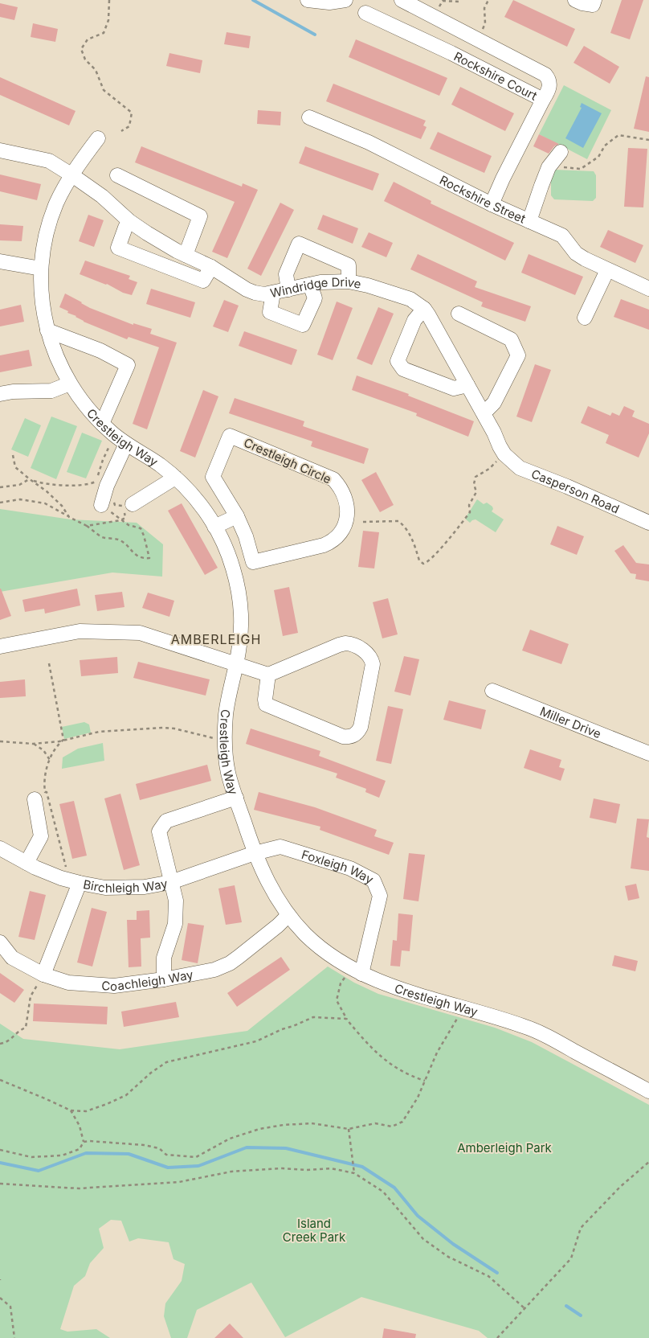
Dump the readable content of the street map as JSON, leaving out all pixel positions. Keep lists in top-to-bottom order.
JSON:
{
  "streets": {
    "street": [
      "Rockshire Court",
      "Rockshire Street",
      "Windridge Drive",
      "Crestleigh Way",
      "Crestleigh Circle",
      "Casperson Road",
      "Miller Drive",
      "Foxleigh Way",
      "Birchleigh Way",
      "Coachleigh Way"
    ]
  },
  "crossings": [
    ["Rockshire Court", "Rockshire Street"],
    ["Windridge Drive", "Crestleigh Way"],
    ["Windridge Drive", "Casperson Road"],
    ["Crestleigh Way", "Foxleigh Way"],
    ["Crestleigh Way", "Birchleigh Way"],
    ["Crestleigh Way", "Coachleigh Way"],
    ["Foxleigh Way", "Birchleigh Way"]
  ],
  "districts": ["AMBERLEIGH"],
  "parks": ["Amberleigh Park", "Island Creek Park"]
}
